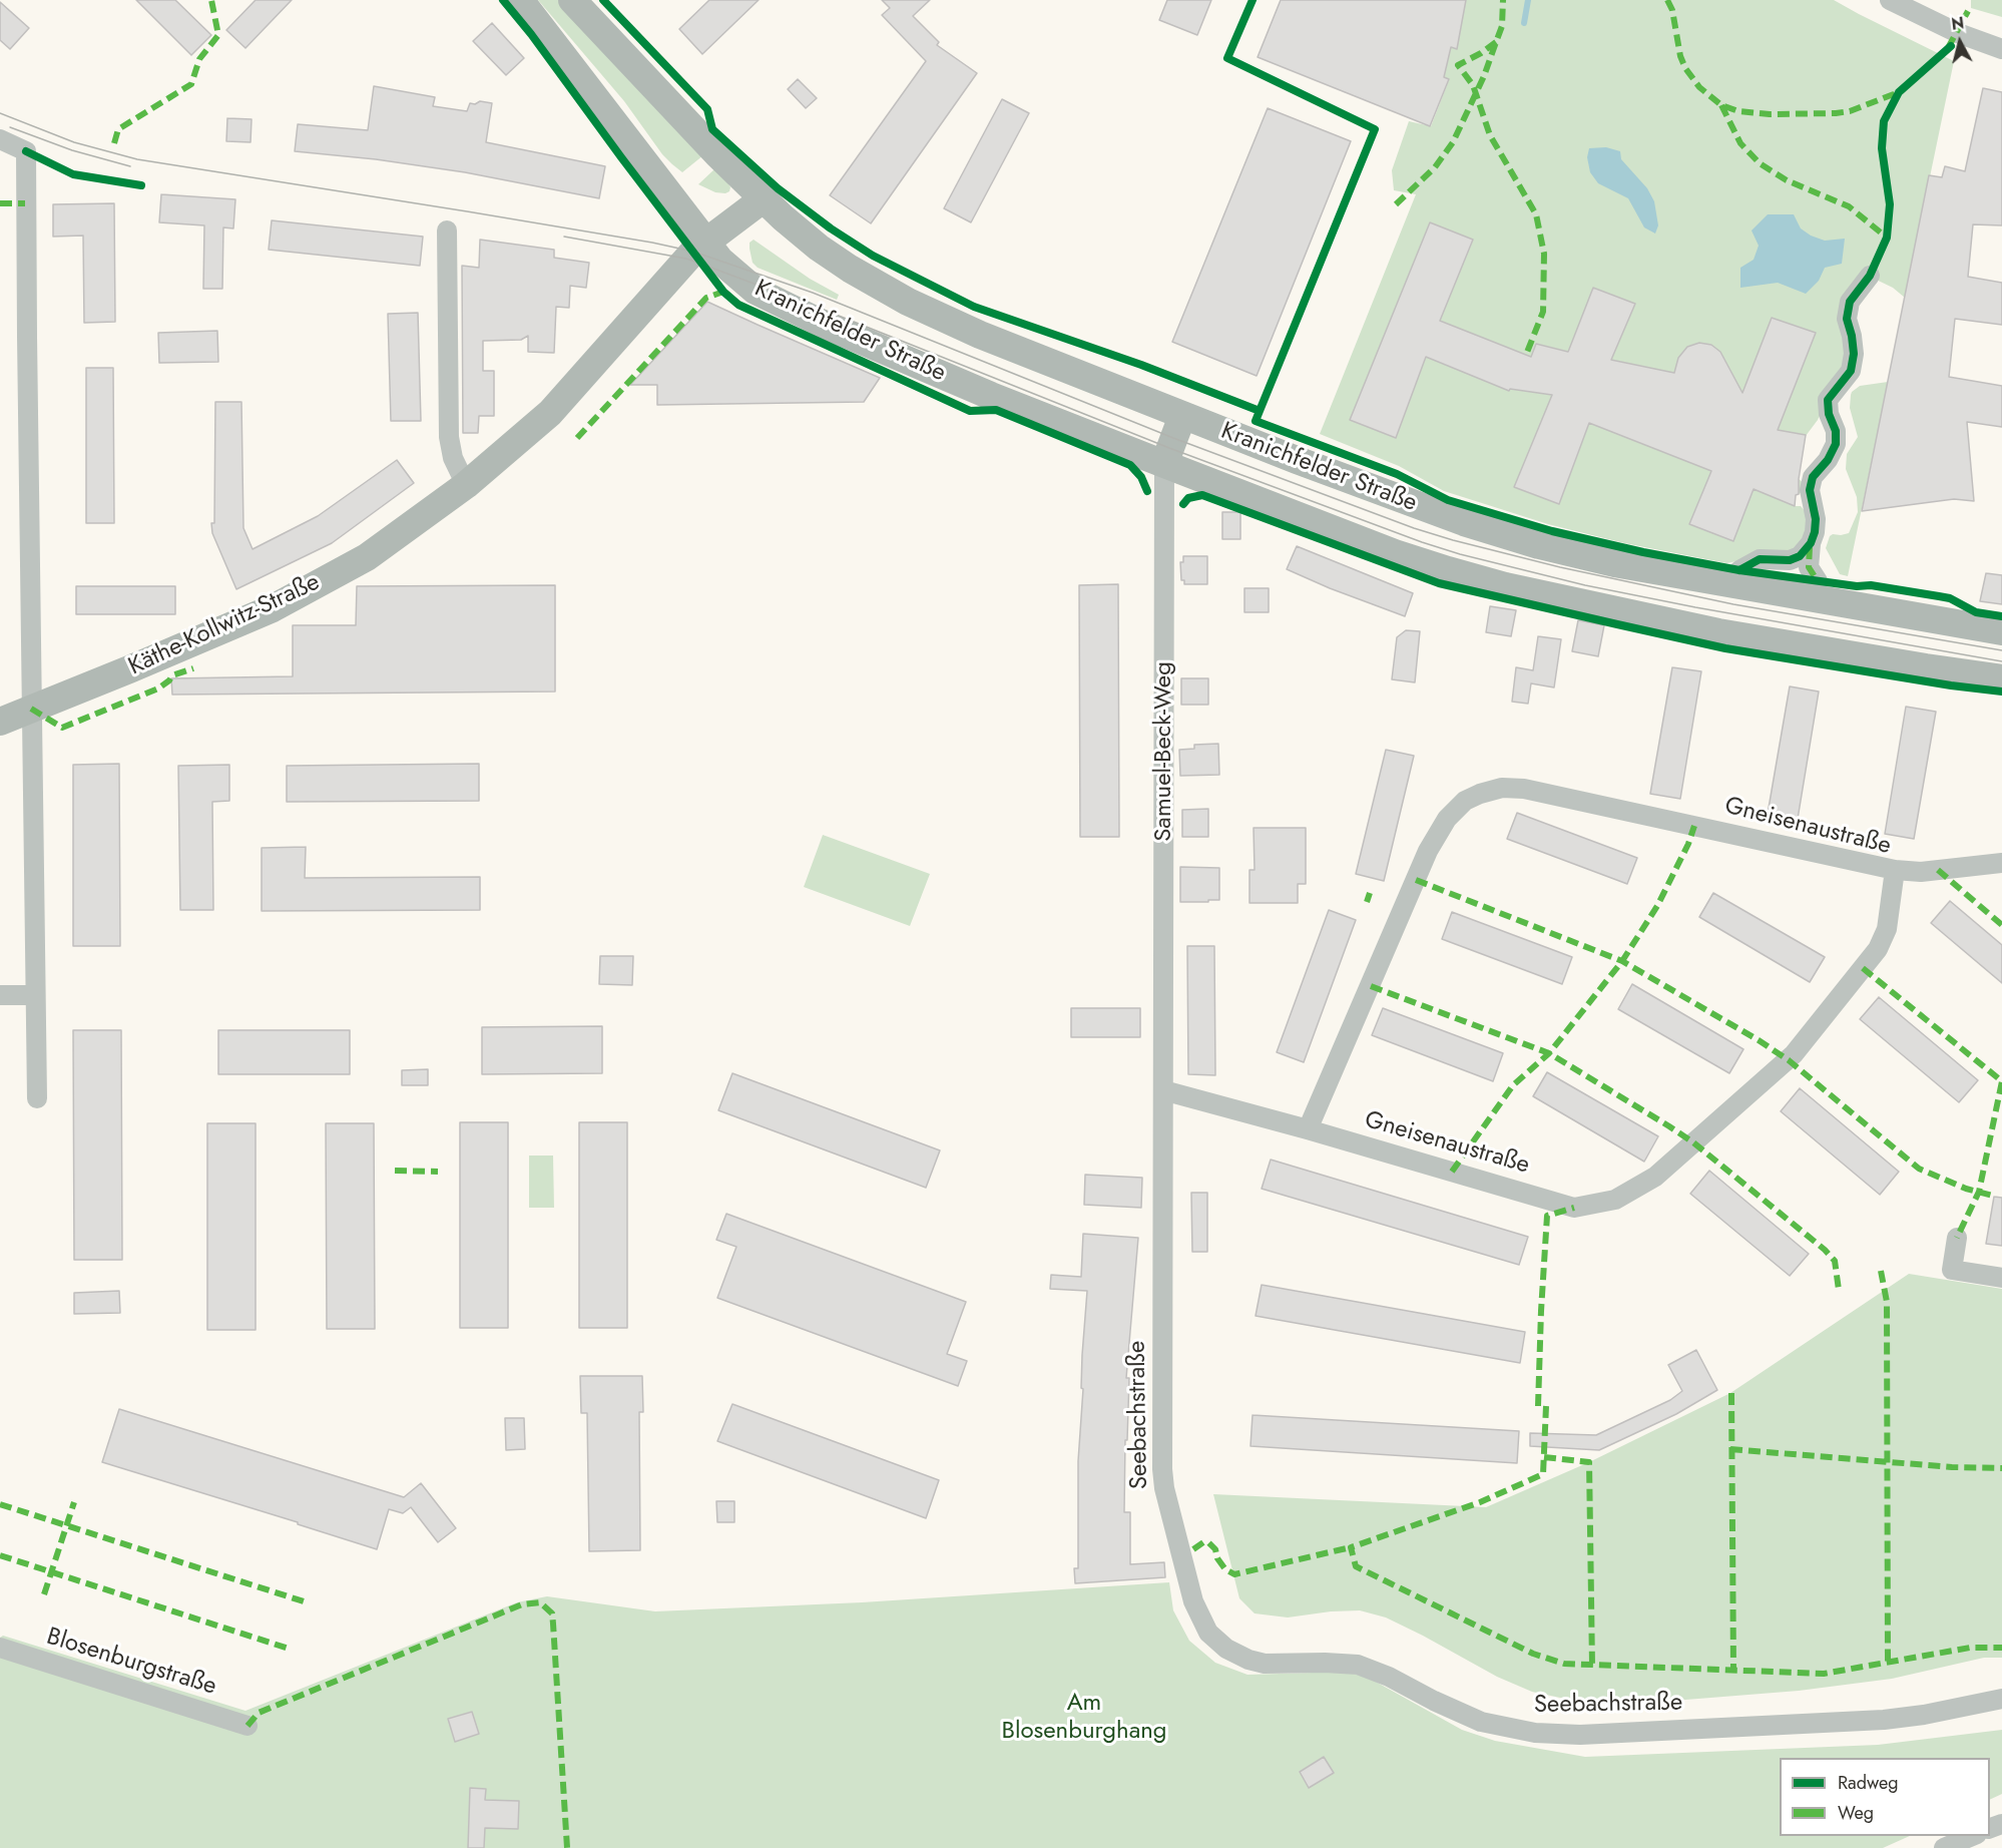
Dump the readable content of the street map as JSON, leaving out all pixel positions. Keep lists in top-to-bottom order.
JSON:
{
  "streets": {
    "main road": ["Kranichfelder Straße", "Käthe-Kollwitz-Straße", "Samuel-Beck-Weg"],
    "street": ["Gneisenaustraße", "Seebachstraße", "Blosenburgstraße"]
  },
  "crossings": [
    ["Kranichfelder Straße", "Käthe-Kollwitz-Straße"],
    ["Kranichfelder Straße", "Samuel-Beck-Weg"],
    ["Samuel-Beck-Weg", "Gneisenaustraße"],
    ["Samuel-Beck-Weg", "Seebachstraße"],
    ["Gneisenaustraße", "Seebachstraße"]
  ],
  "parks": ["Am Blosenburghang"],
  "legend": ["Radweg", "Weg"],
  "north": "top"
}
